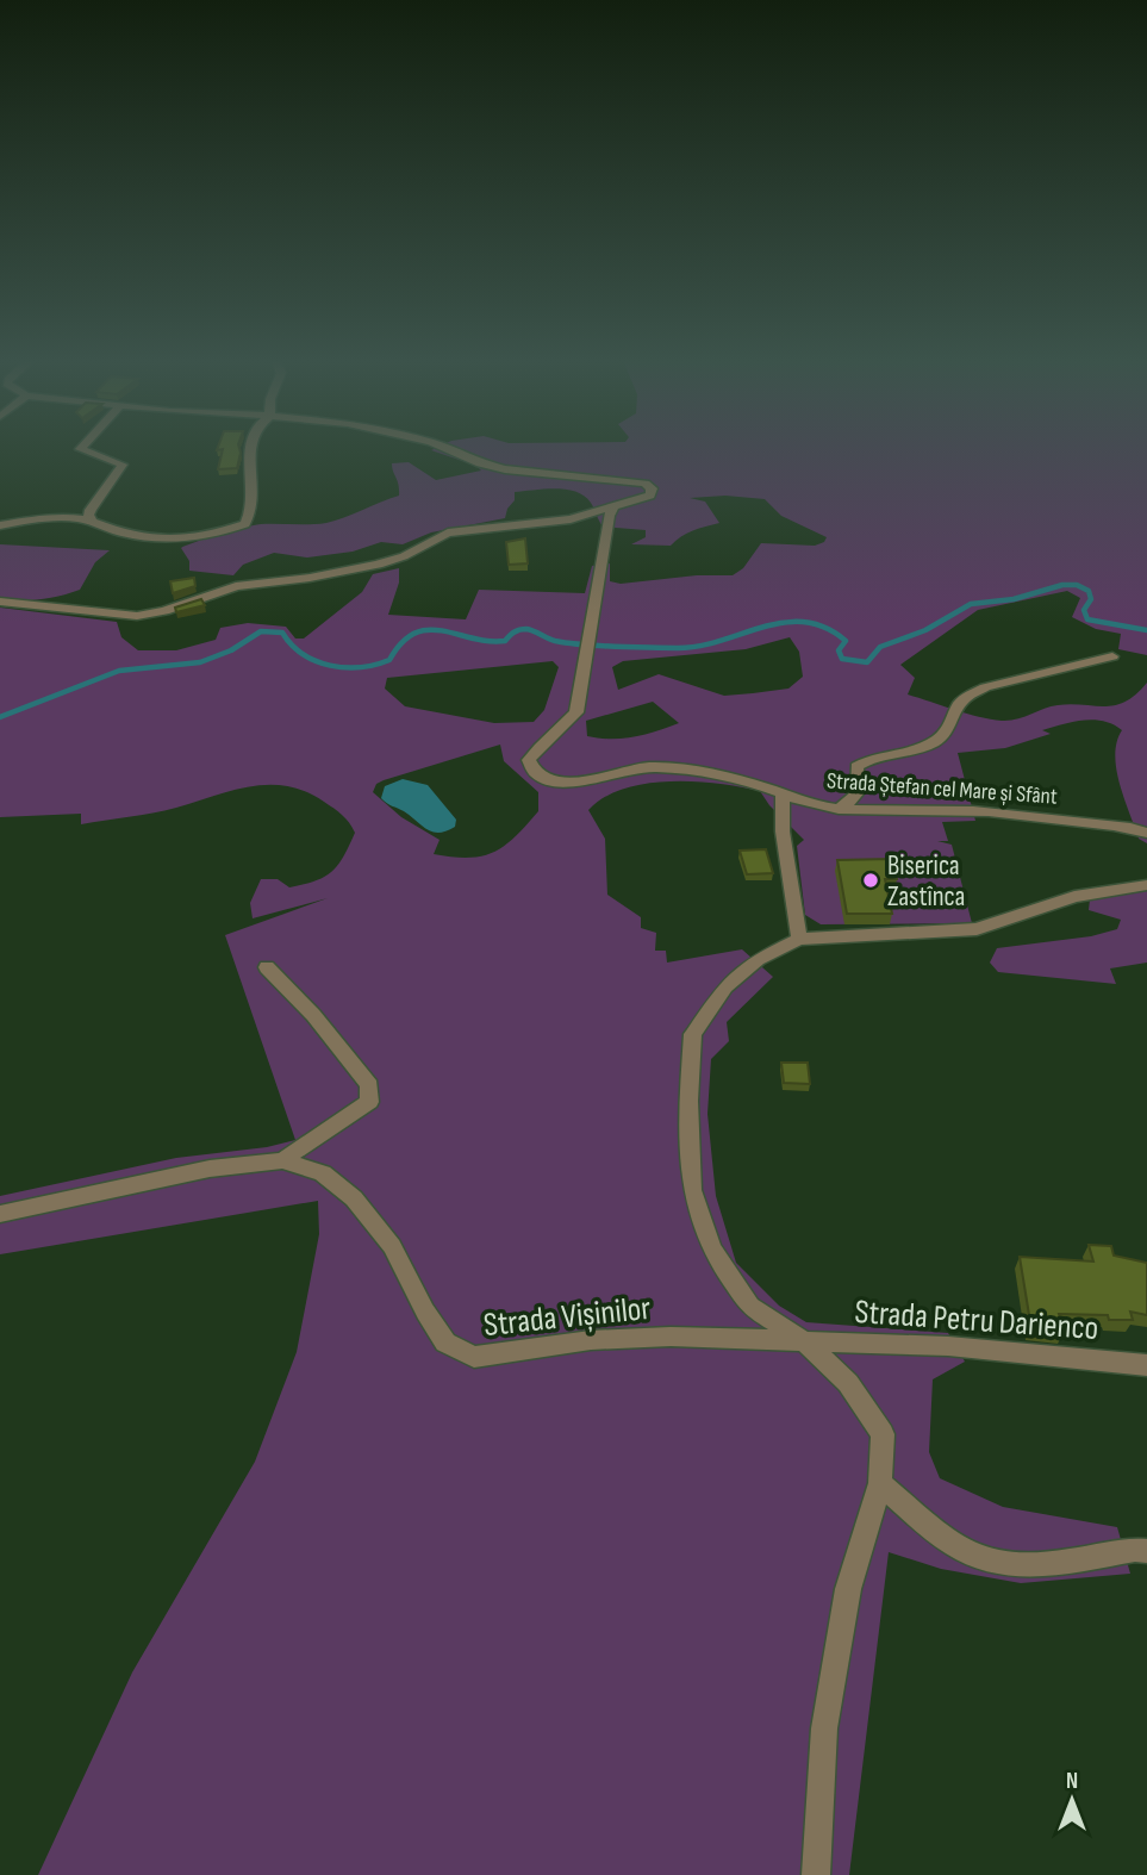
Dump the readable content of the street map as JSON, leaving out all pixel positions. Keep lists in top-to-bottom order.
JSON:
{
  "streets": {
    "street": ["Strada Ștefan cel Mare și Sfânt", "Strada Vișinilor", "Strada Petru Darienco"]
  },
  "crossings": [
    ["Strada Vișinilor", "Strada Petru Darienco"]
  ],
  "places": ["Biserica Zastînca"],
  "north": "top"
}
